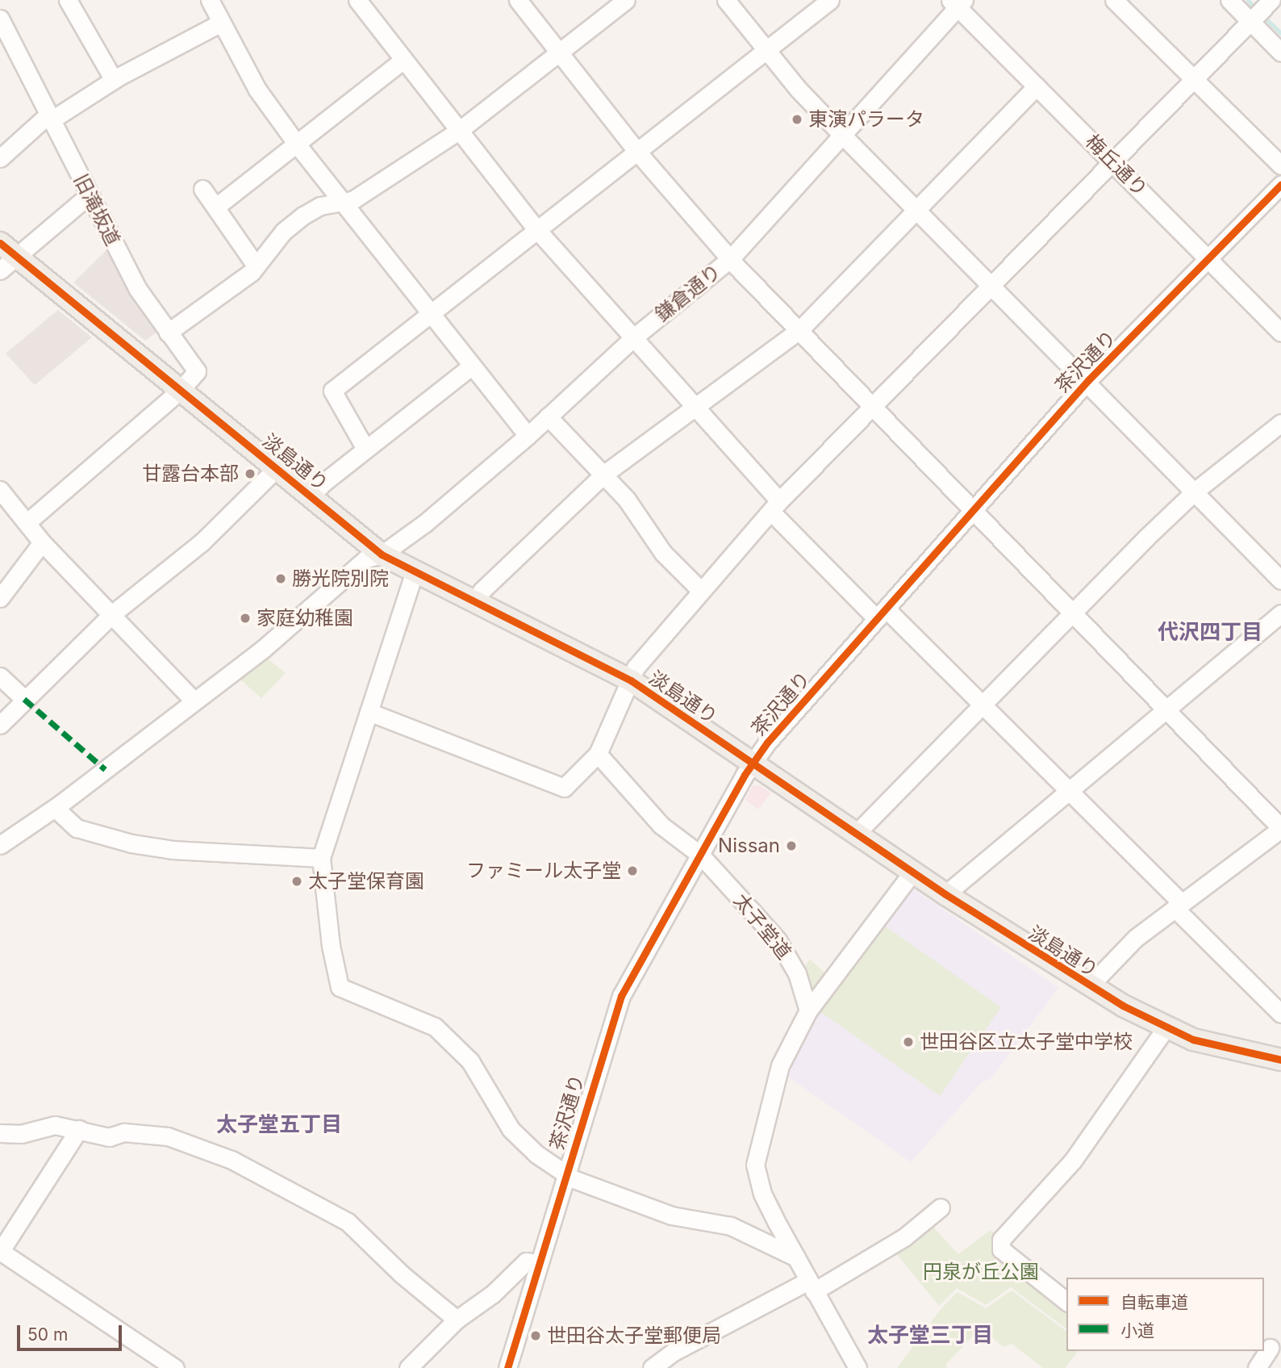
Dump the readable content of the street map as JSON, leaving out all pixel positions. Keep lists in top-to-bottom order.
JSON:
{
  "streets": {
    "main road": ["淡島通り"],
    "street": [
      "梅丘通り",
      "旧滝坂道",
      "鎌倉通り",
      "茶沢通り",
      "太子堂道"
    ]
  },
  "crossings": [
    ["梅丘通り", "鎌倉通り"],
    ["梅丘通り", "茶沢通り"],
    ["旧滝坂道", "淡島通り"],
    ["鎌倉通り", "淡島通り"],
    ["茶沢通り", "淡島通り"],
    ["茶沢通り", "太子堂道"]
  ],
  "districts": ["代沢四丁目", "太子堂五丁目", "太子堂三丁目"],
  "parks": ["円泉が丘公園"],
  "places": [
    "東演パラータ",
    "甘露台本部",
    "勝光院別院",
    "家庭幼稚園",
    "Nissan",
    "ファミール太子堂",
    "太子堂保育園",
    "世田谷区立太子堂中学校",
    "世田谷太子堂郵便局"
  ],
  "legend": ["自転車道", "小道"],
  "scale_bar": "50 m"
}
